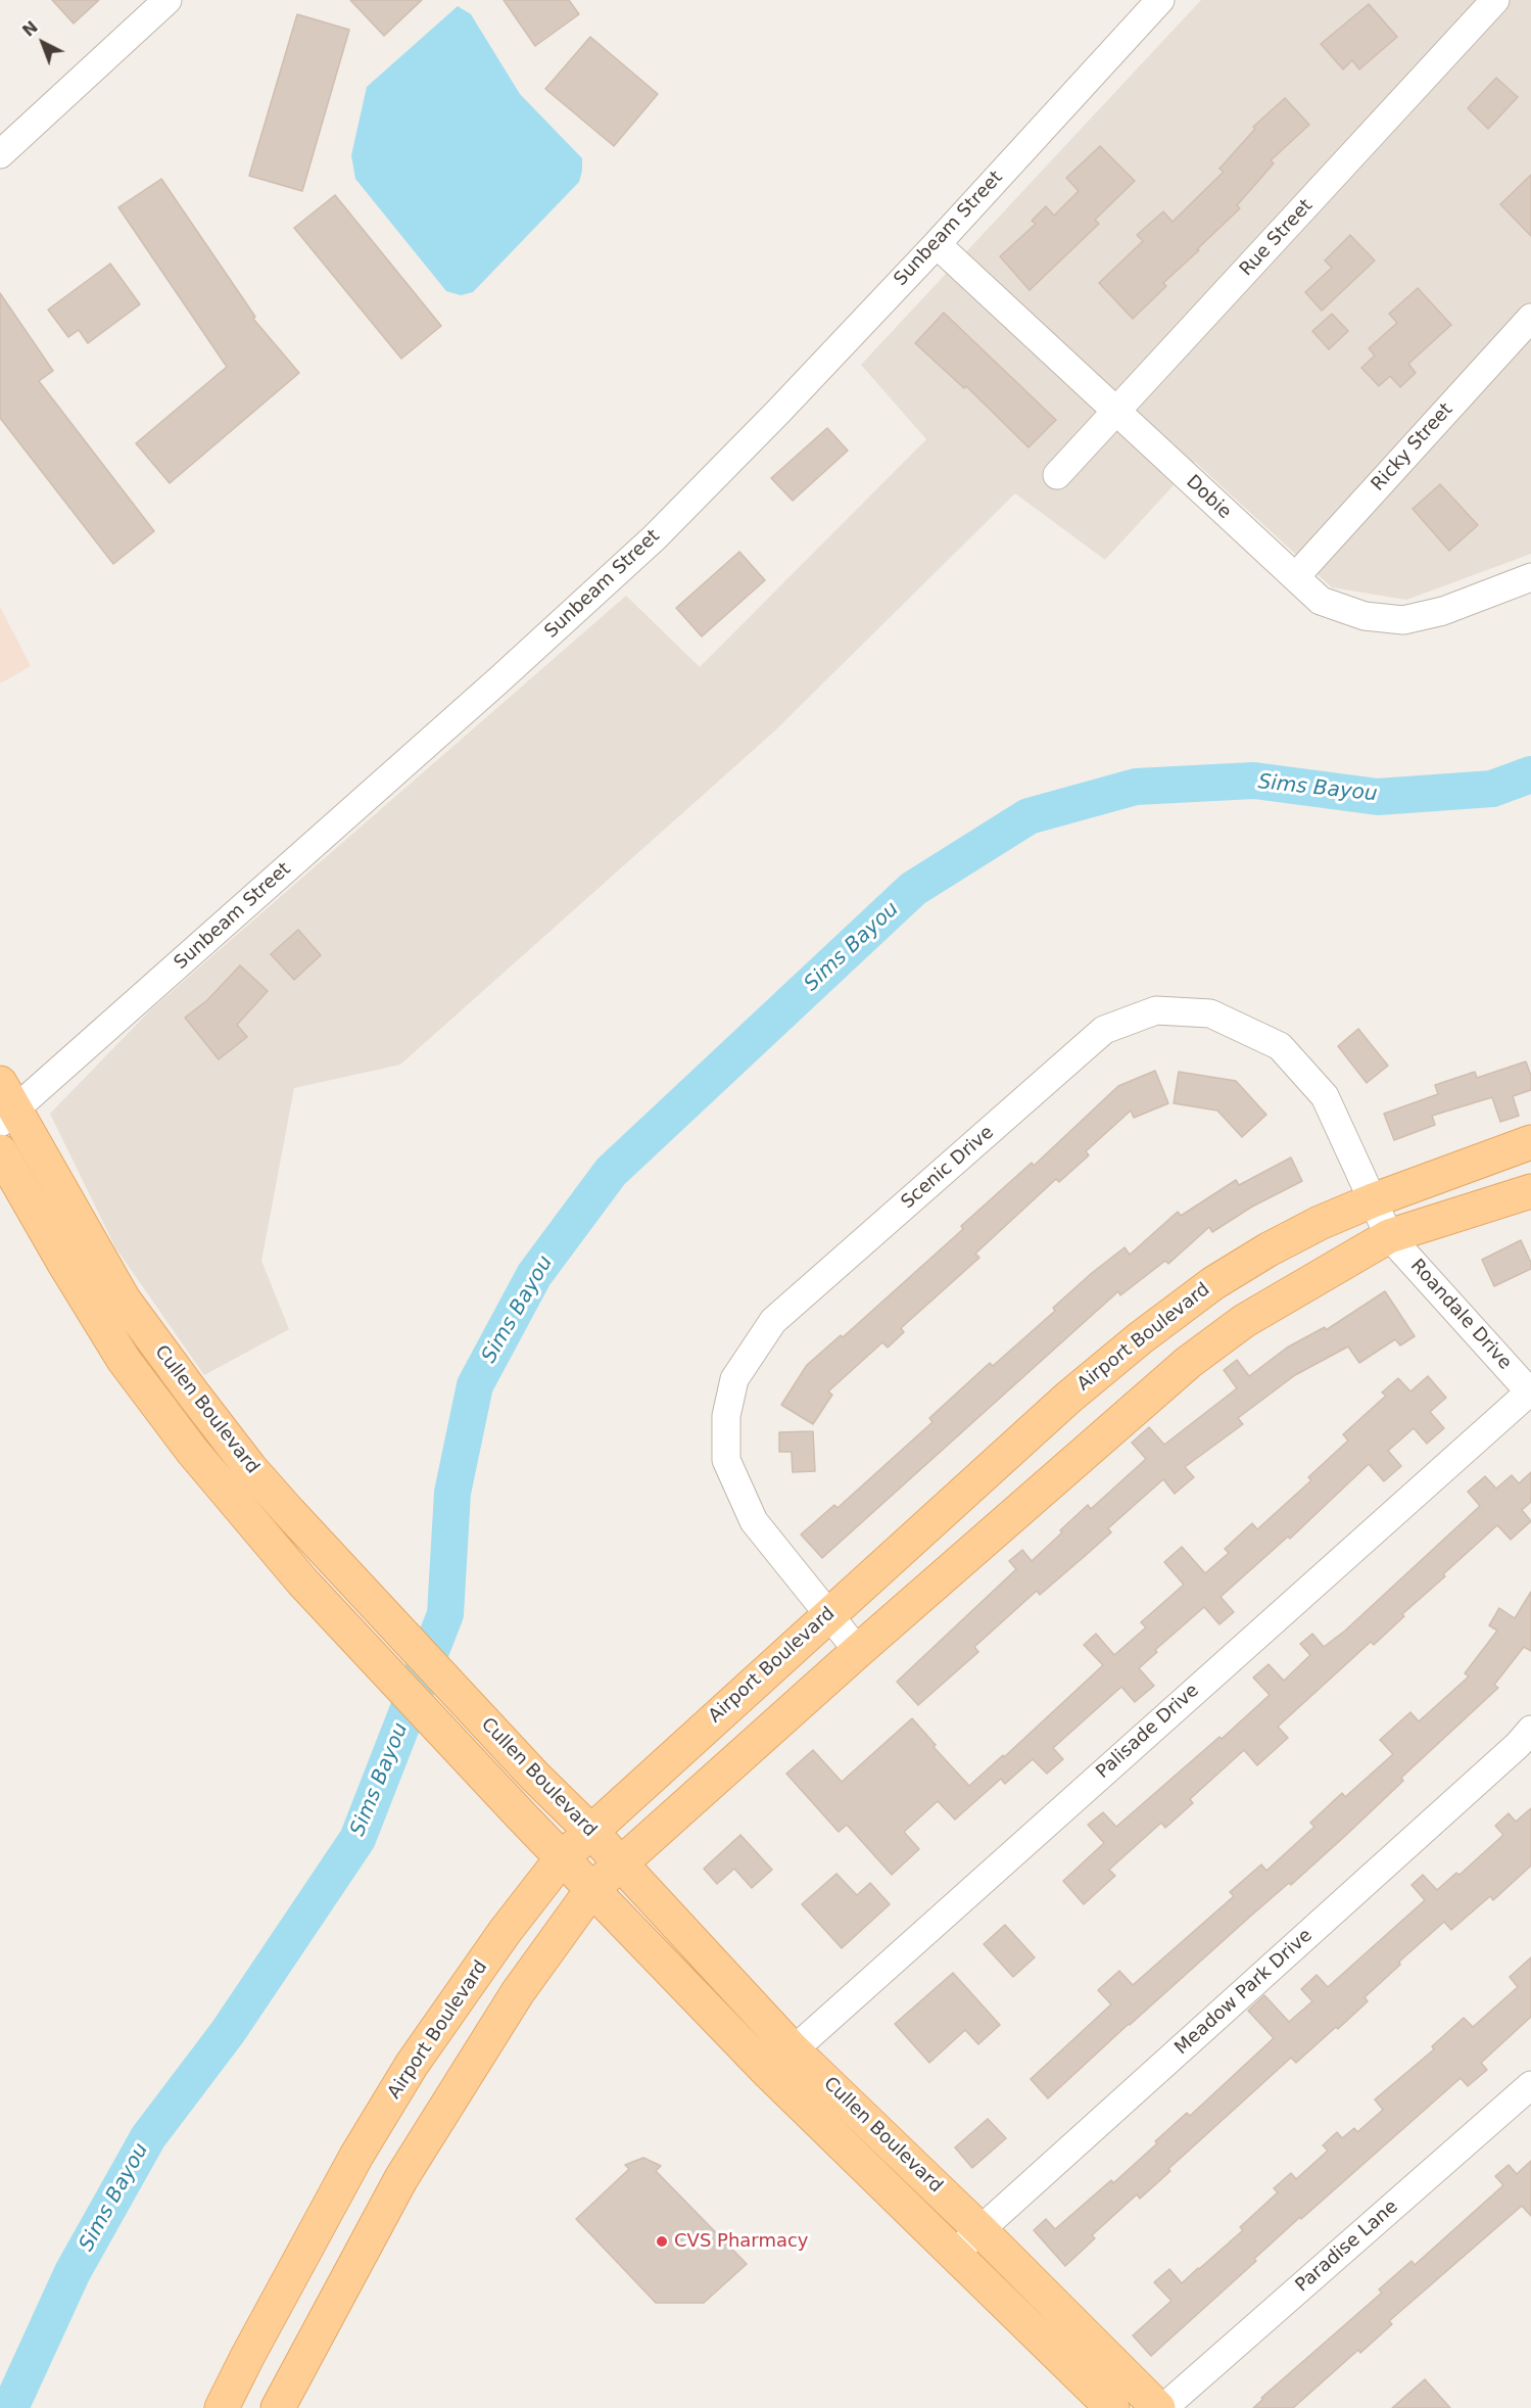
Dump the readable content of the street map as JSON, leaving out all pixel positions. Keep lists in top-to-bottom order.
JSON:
{
  "streets": {
    "main road": ["Airport Boulevard", "Cullen Boulevard"],
    "street": [
      "Sunbeam Street",
      "Rue Street",
      "Ricky Street",
      "Dobie",
      "Scenic Drive",
      "Roandale Drive",
      "Palisade Drive",
      "Meadow Park Drive",
      "Paradise Lane"
    ]
  },
  "crossings": [
    ["Sunbeam Street", "Dobie"],
    ["Sunbeam Street", "Cullen Boulevard"],
    ["Rue Street", "Dobie"],
    ["Ricky Street", "Dobie"],
    ["Scenic Drive", "Roandale Drive"],
    ["Scenic Drive", "Airport Boulevard"],
    ["Roandale Drive", "Palisade Drive"],
    ["Airport Boulevard", "Cullen Boulevard"],
    ["Cullen Boulevard", "Palisade Drive"],
    ["Cullen Boulevard", "Meadow Park Drive"]
  ],
  "water": ["Sims Bayou"],
  "places": ["CVS Pharmacy"],
  "north": "top left"
}
